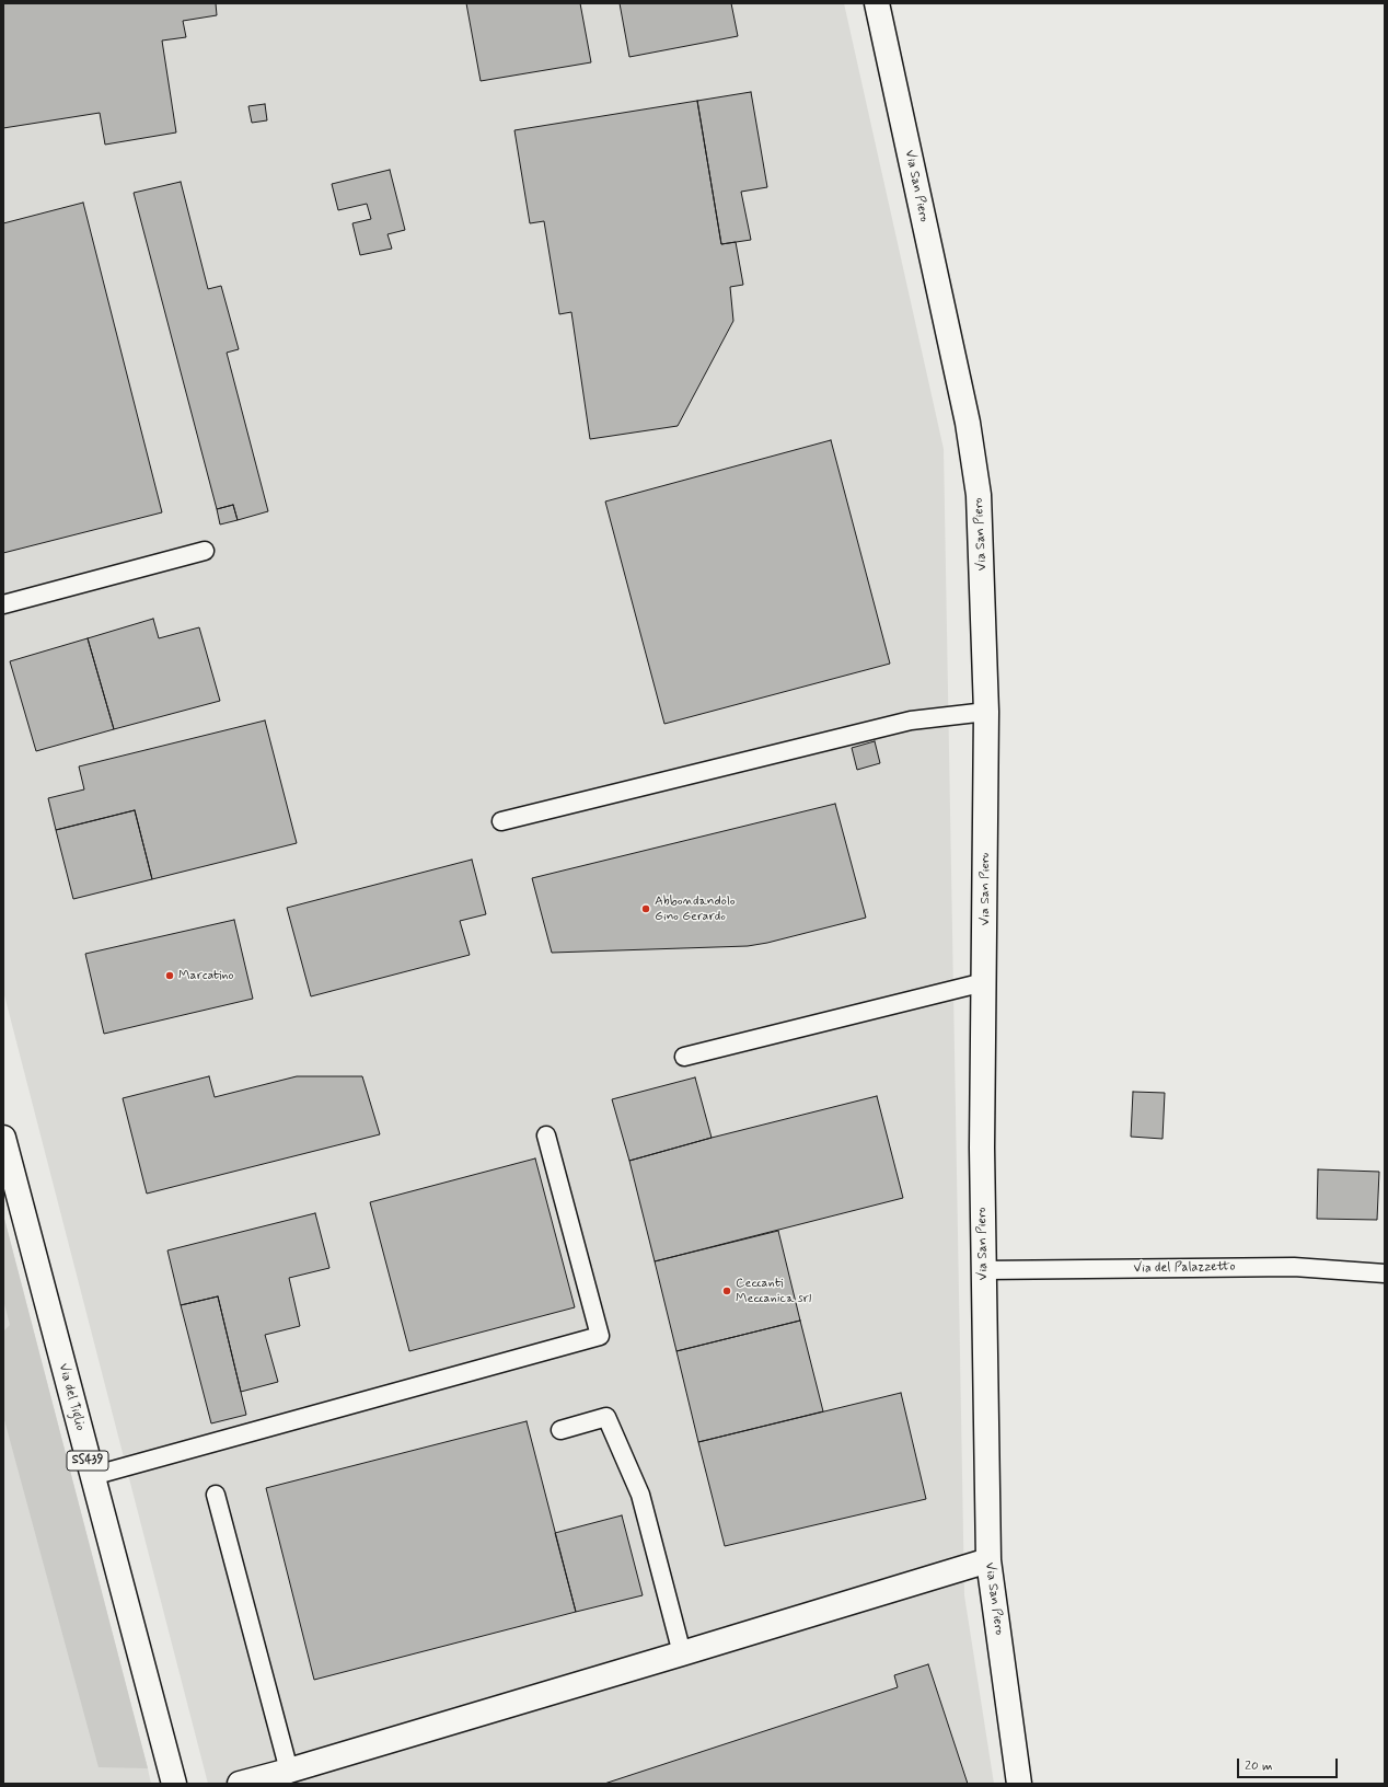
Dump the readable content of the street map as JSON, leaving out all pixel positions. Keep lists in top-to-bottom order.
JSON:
{
  "streets": {
    "street": ["Via San Piero", "Via del Tiglio", "SS439"],
    "lane": ["Via del Palazzetto"]
  },
  "crossings": [
    ["Via San Piero", "Via del Palazzetto"]
  ],
  "places": ["Abbondandolo Gino Gerardo", "Marcatino", "Ceccanti Meccanica srl"],
  "scale_bar": "20 m"
}
